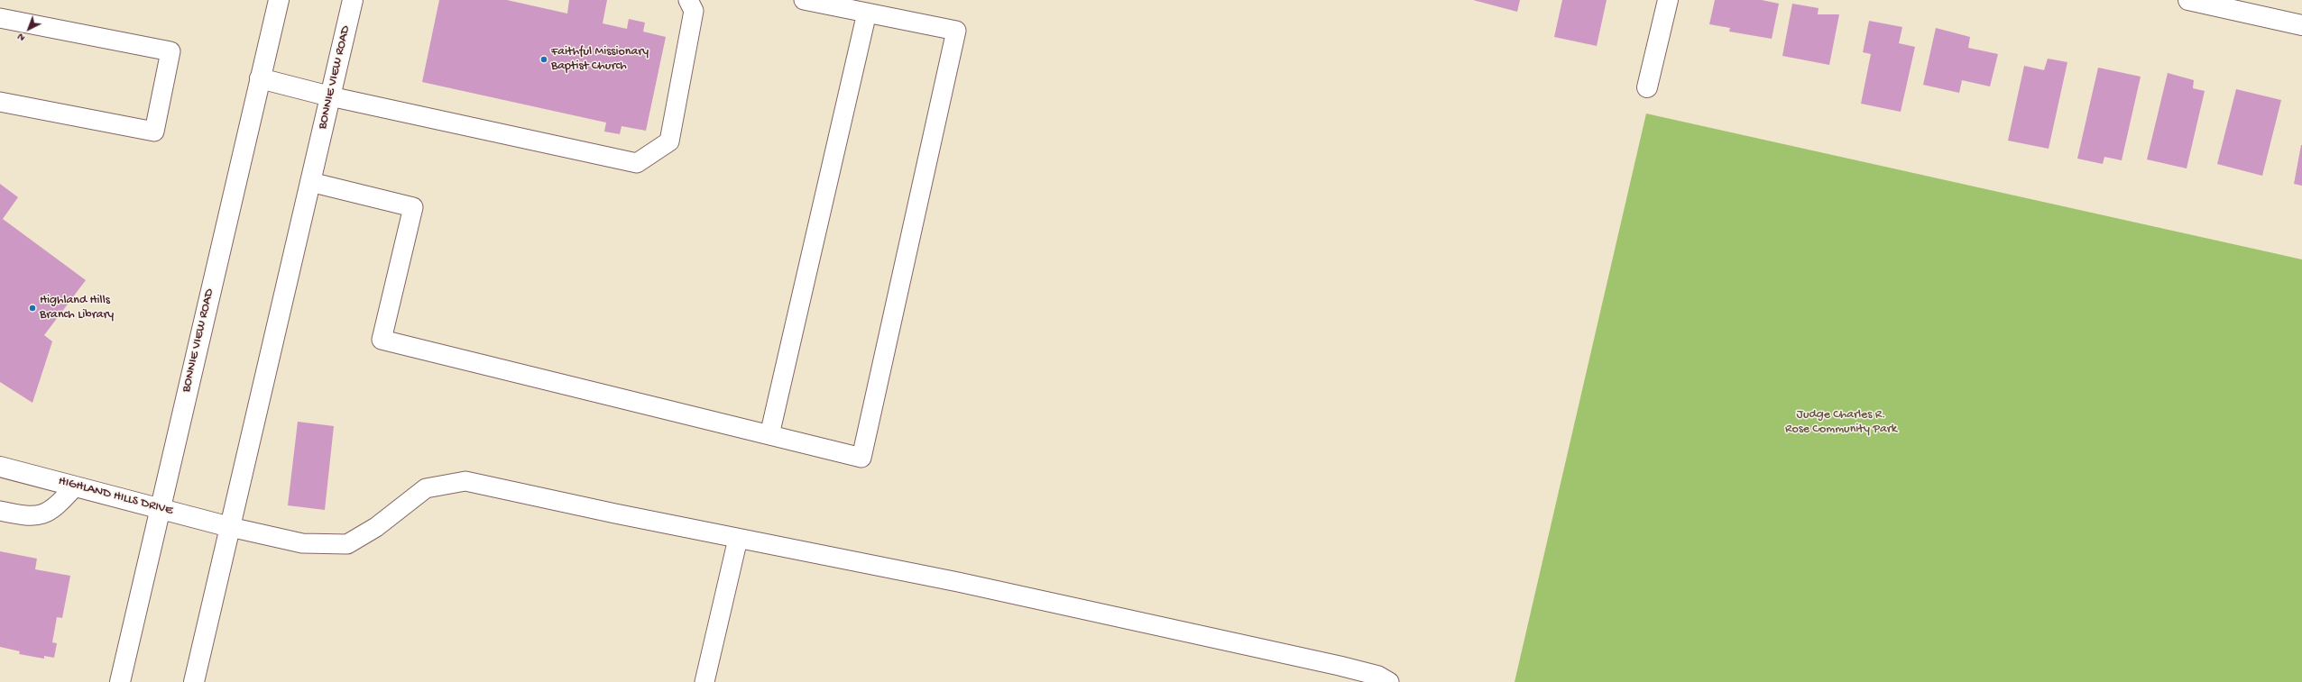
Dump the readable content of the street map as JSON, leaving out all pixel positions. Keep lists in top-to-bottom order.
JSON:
{
  "streets": {
    "main road": ["BONNIE VIEW ROAD", "HIGHLAND HILLS DRIVE"]
  },
  "crossings": [
    ["BONNIE VIEW ROAD", "HIGHLAND HILLS DRIVE"]
  ],
  "parks": ["Judge Charles R. Rose Community Park"],
  "places": ["Faithful Missionary Baptist Church", "Highland Hills Branch Library"],
  "north": "bottom left"
}
